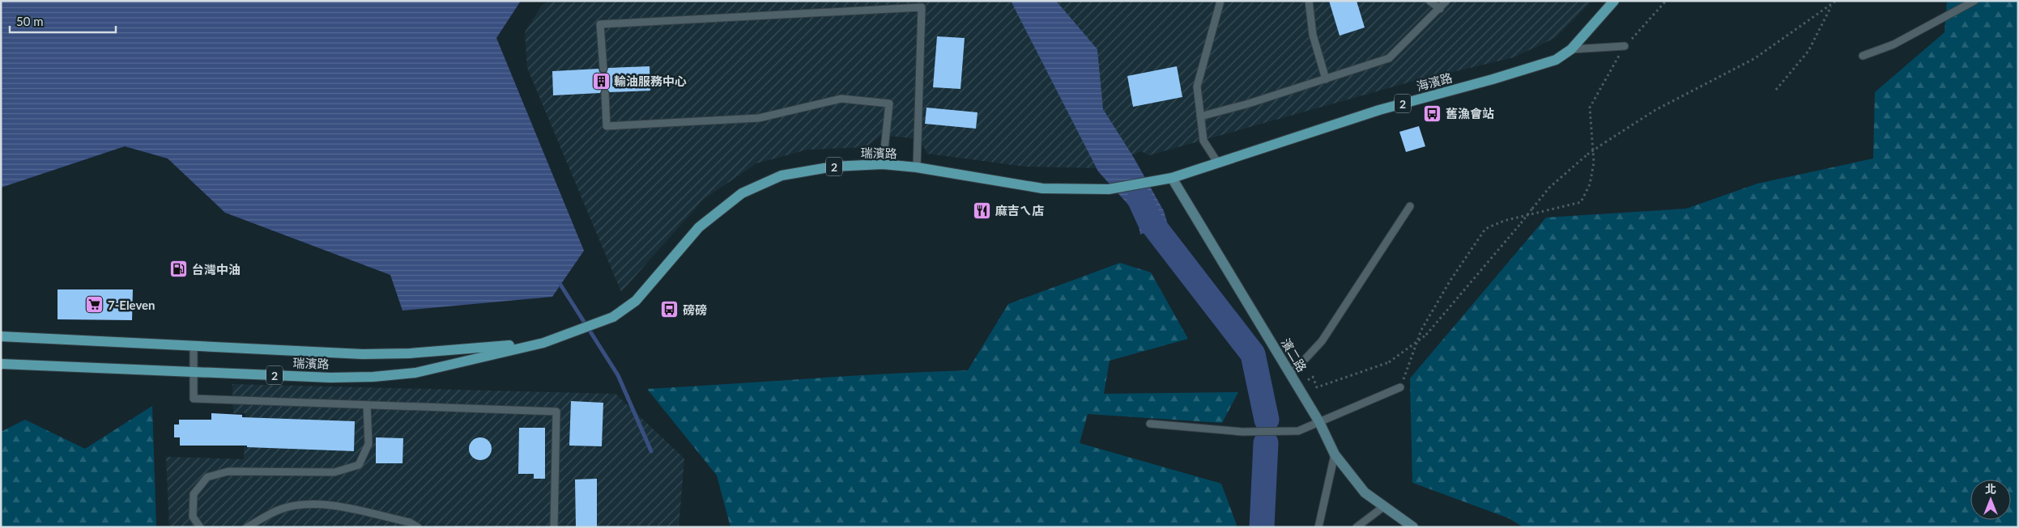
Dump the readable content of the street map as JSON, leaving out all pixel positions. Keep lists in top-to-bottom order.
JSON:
{
  "streets": {
    "main road": ["海濱路", "2", "瑞濱路"],
    "street": ["濱二路"]
  },
  "crossings": [
    ["海濱路", "瑞濱路"],
    ["海濱路", "濱二路"],
    ["瑞濱路", "濱二路"]
  ],
  "places": {
    "building": ["輸油服務中心"],
    "bus stop": ["舊漁會站", "磅磅"],
    "restaurant": ["麻吉ㄟ店"],
    "fuel station": ["台灣中油"],
    "supermarket": ["7-Eleven"]
  },
  "scale_bar": "50 m",
  "north": "top"
}
